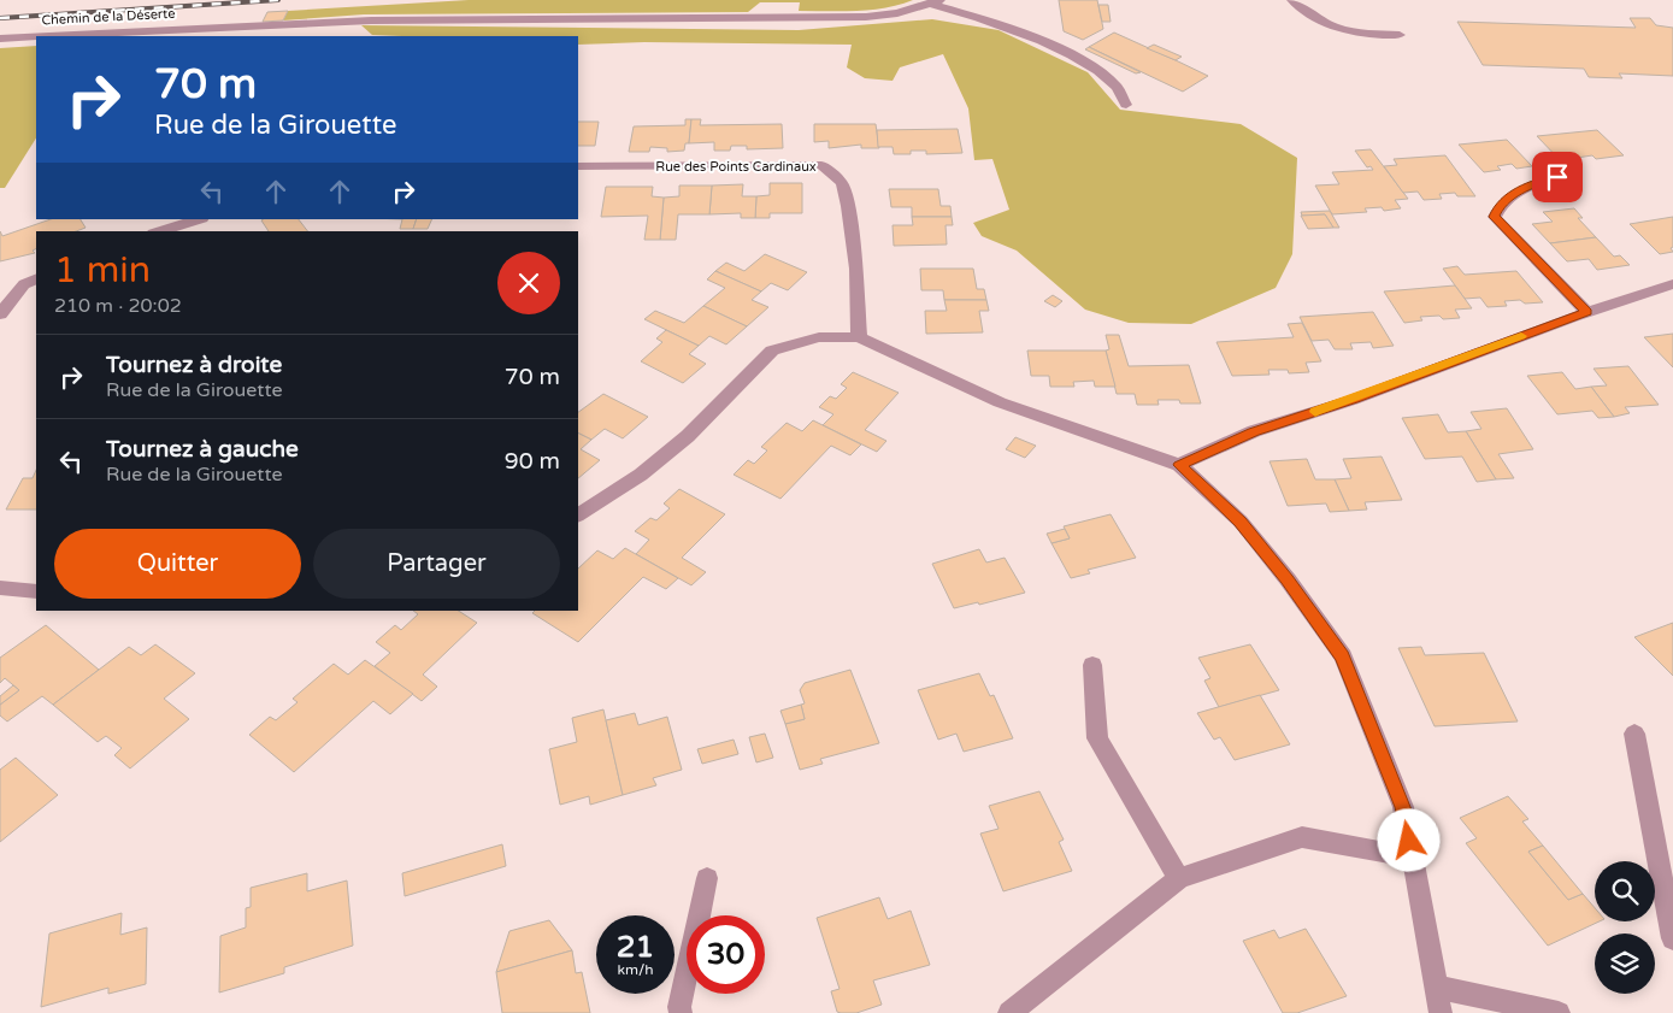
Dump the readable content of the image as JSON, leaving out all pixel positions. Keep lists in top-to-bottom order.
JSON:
{
  "streets": {
    "street": ["Chemin de la Déserte", "Rue des Points Cardinaux"]
  },
  "page": {
    "turn": ["70 m", "Rue de la Girouette"],
    "heading": ["1 min", "210 m · 20:02"],
    "list": [
      {
        "name": "Tournez à droite",
        "note": "Rue de la Girouette",
        "value": "70 m"
      },
      {
        "name": "Tournez à gauche",
        "note": "Rue de la Girouette",
        "value": "90 m"
      }
    ],
    "buttons": ["Quitter", "Partager"],
    "speed": "21 km/h",
    "limit": "30"
  }
}
